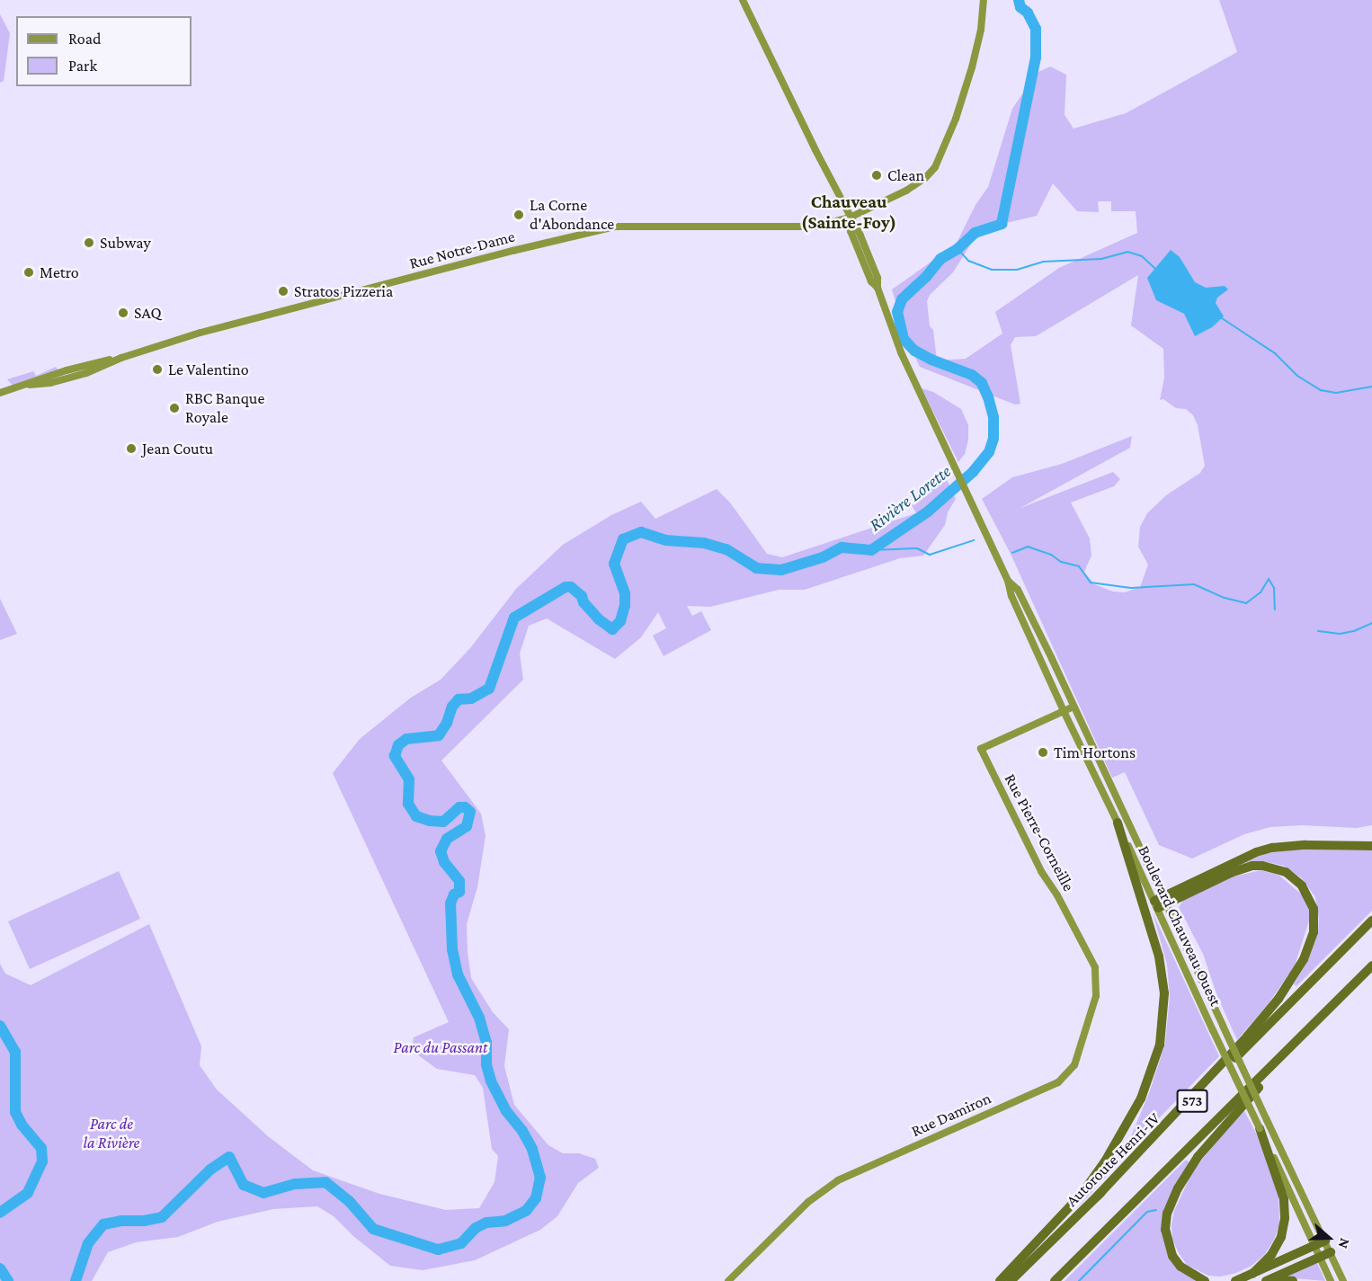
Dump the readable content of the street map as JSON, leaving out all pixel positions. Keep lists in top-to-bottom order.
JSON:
{
  "streets": {
    "highway": ["573", "Autoroute Henri-IV"],
    "main road": [
      "Rue Notre-Dame",
      "Rue Pierre-Corneille",
      "Boulevard Chauveau Ouest",
      "Rue Damiron"
    ]
  },
  "crossings": [
    ["Rue Notre-Dame", "Boulevard Chauveau Ouest"],
    ["Rue Pierre-Corneille", "Boulevard Chauveau Ouest"],
    ["Rue Pierre-Corneille", "Rue Damiron"]
  ],
  "districts": ["Chauveau (Sainte-Foy)"],
  "water": ["Rivière Lorette"],
  "parks": ["Parc du Passant", "Parc de la Rivière"],
  "places": [
    "Clean",
    "La Corne d'Abondance",
    "Subway",
    "Metro",
    "Stratos Pizzeria",
    "SAQ",
    "Le Valentino",
    "RBC Banque Royale",
    "Jean Coutu",
    "Tim Hortons"
  ],
  "legend": ["Road", "Park"],
  "north": "right"
}
